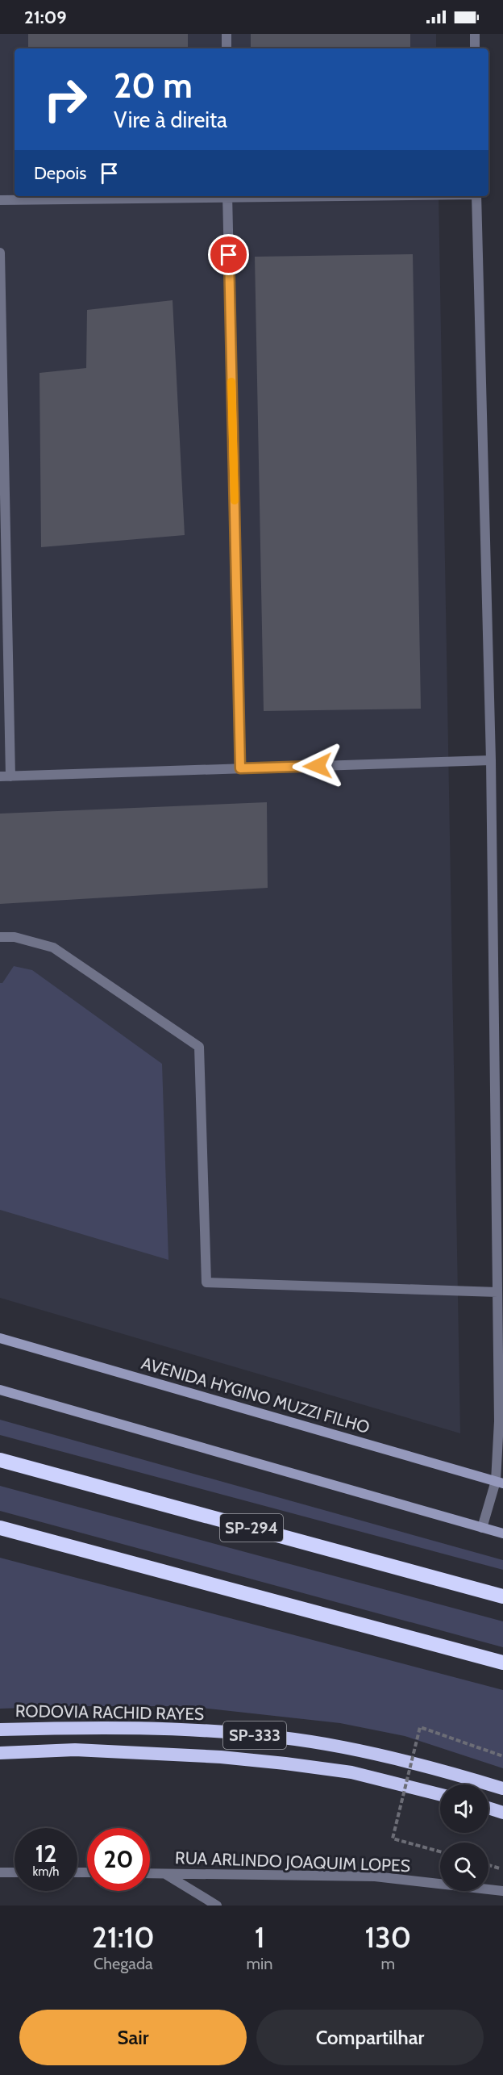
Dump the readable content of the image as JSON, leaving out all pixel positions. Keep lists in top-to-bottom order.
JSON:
{
  "streets": {
    "highway": ["SP-294", "RODOVIA RACHID RAYES", "SP-333"],
    "main road": ["AVENIDA HYGINO MUZZI FILHO"],
    "street": ["RUA ARLINDO JOAQUIM LOPES"]
  },
  "page": {
    "status": "21:09",
    "turn": ["20 m", "Vire à direita"],
    "then": "Depois",
    "speed": "12 km/h",
    "limit": "20",
    "eta": [
      "21:10",
      "Chegada",
      "1",
      "min",
      "130",
      "m"
    ],
    "buttons": ["Sair", "Compartilhar"]
  }
}
